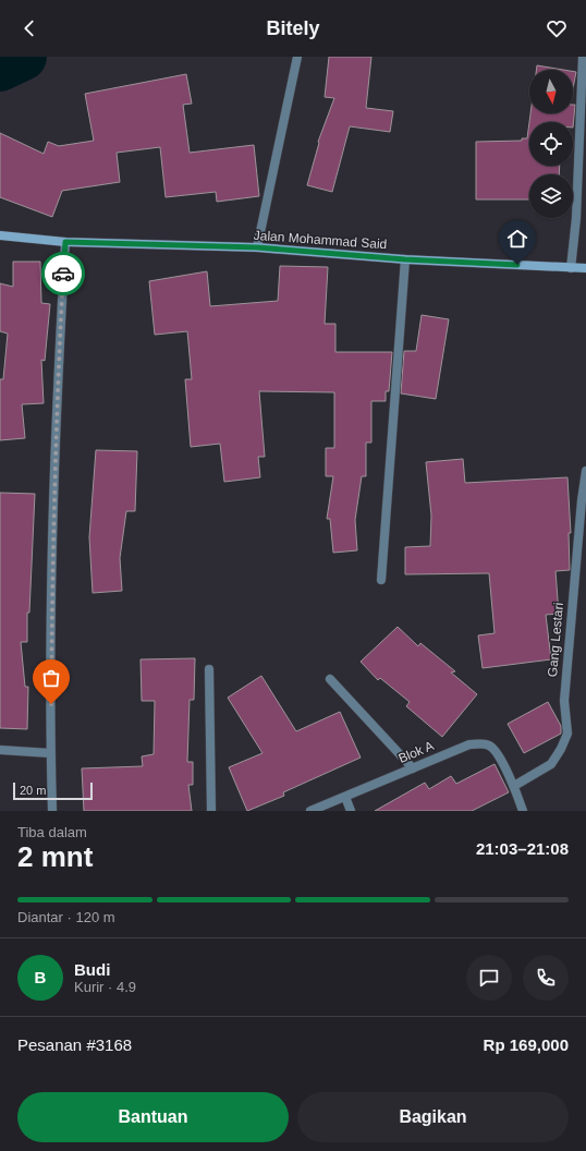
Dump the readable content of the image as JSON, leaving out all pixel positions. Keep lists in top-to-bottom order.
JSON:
{
  "streets": {
    "street": ["Jalan Mohammad Said", "Gang Lestari", "Blok A"]
  },
  "crossings": [
    ["Gang Lestari", "Blok A"]
  ],
  "scale_bar": "20 m",
  "north": "bottom",
  "page": {
    "header": "Bitely",
    "scale": "20 m",
    "heading": ["2 mnt", "Tiba dalam", "21:03–21:08"],
    "panel": [
      "Budi",
      "Kurir · 4.9",
      "Pesanan #3168",
      "Rp 169,000"
    ],
    "bar": "Diantar · 120 m",
    "round": "B",
    "buttons": ["Bantuan", "Bagikan"]
  }
}
